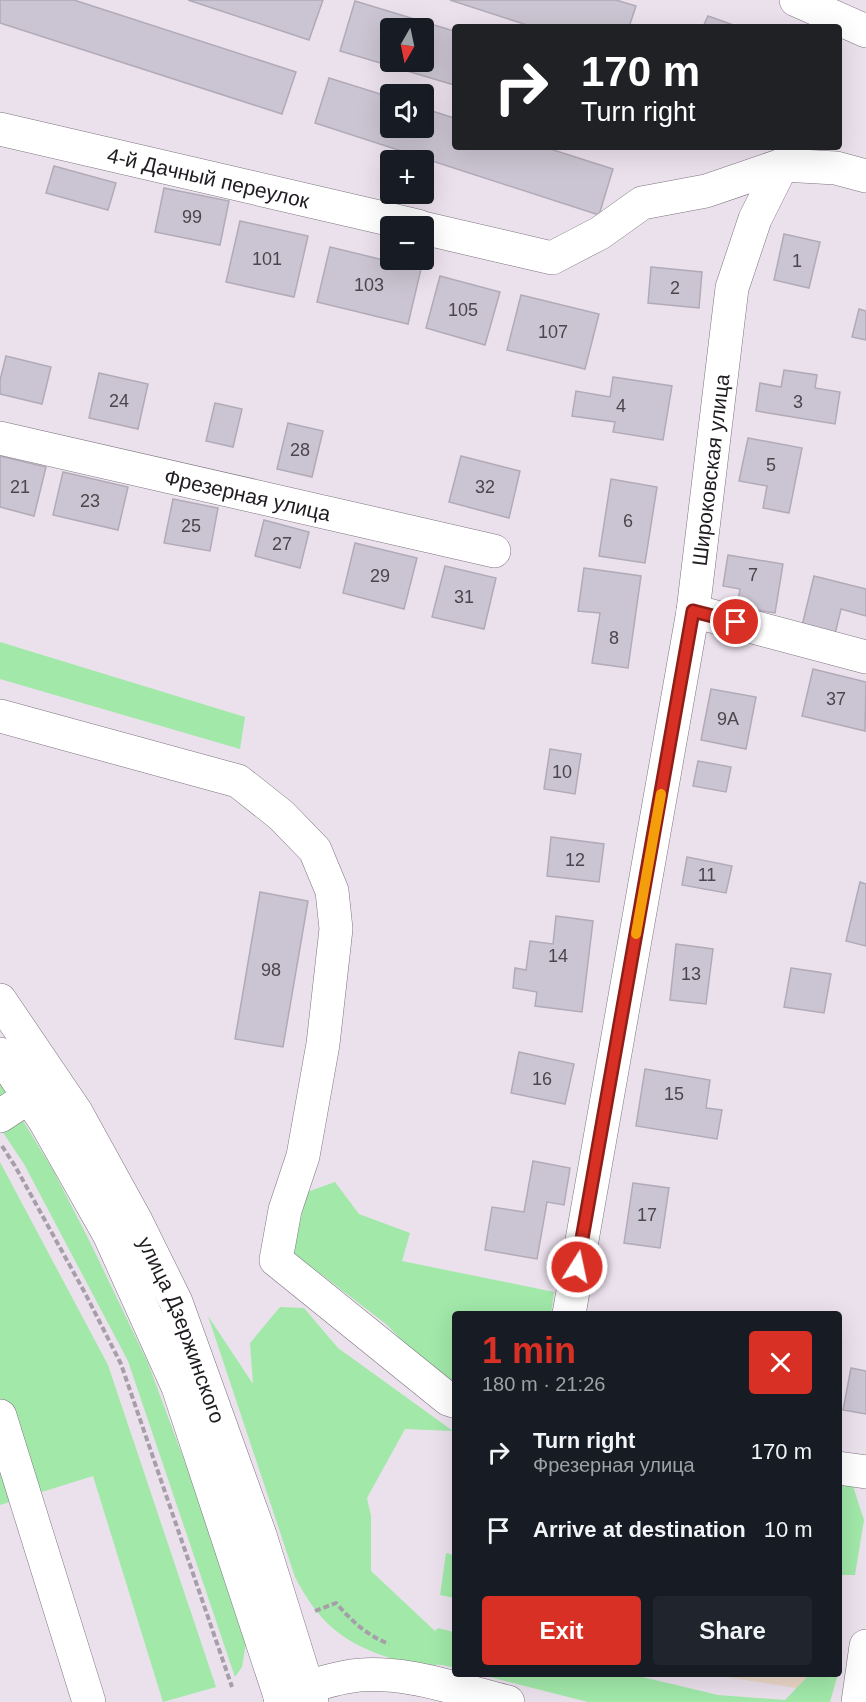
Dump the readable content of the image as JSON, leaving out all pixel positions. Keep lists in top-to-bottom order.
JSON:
{
  "streets": {
    "main road": [
      "4-й Дачный переулок",
      "Широковская улица",
      "Фрезерная улица",
      "улица Дзержинского"
    ]
  },
  "house_numbers": [
    "99",
    "101",
    "1",
    "103",
    "2",
    "105",
    "107",
    "24",
    "3",
    "4",
    "28",
    "5",
    "21",
    "32",
    "23",
    "6",
    "25",
    "27",
    "7",
    "29",
    "31",
    "8",
    "37",
    "9А",
    "10",
    "12",
    "11",
    "14",
    "98",
    "13",
    "16",
    "15",
    "17"
  ],
  "north": "bottom",
  "page": {
    "map_buttons": ["+", "−"],
    "turn": ["170 m", "Turn right"],
    "heading": ["1 min", "180 m · 21:26"],
    "list": [
      {
        "name": "Turn right",
        "note": "Фрезерная улица",
        "value": "170 m"
      },
      {
        "name": "Arrive at destination",
        "value": "10 m"
      }
    ],
    "buttons": ["Exit", "Share"]
  }
}
